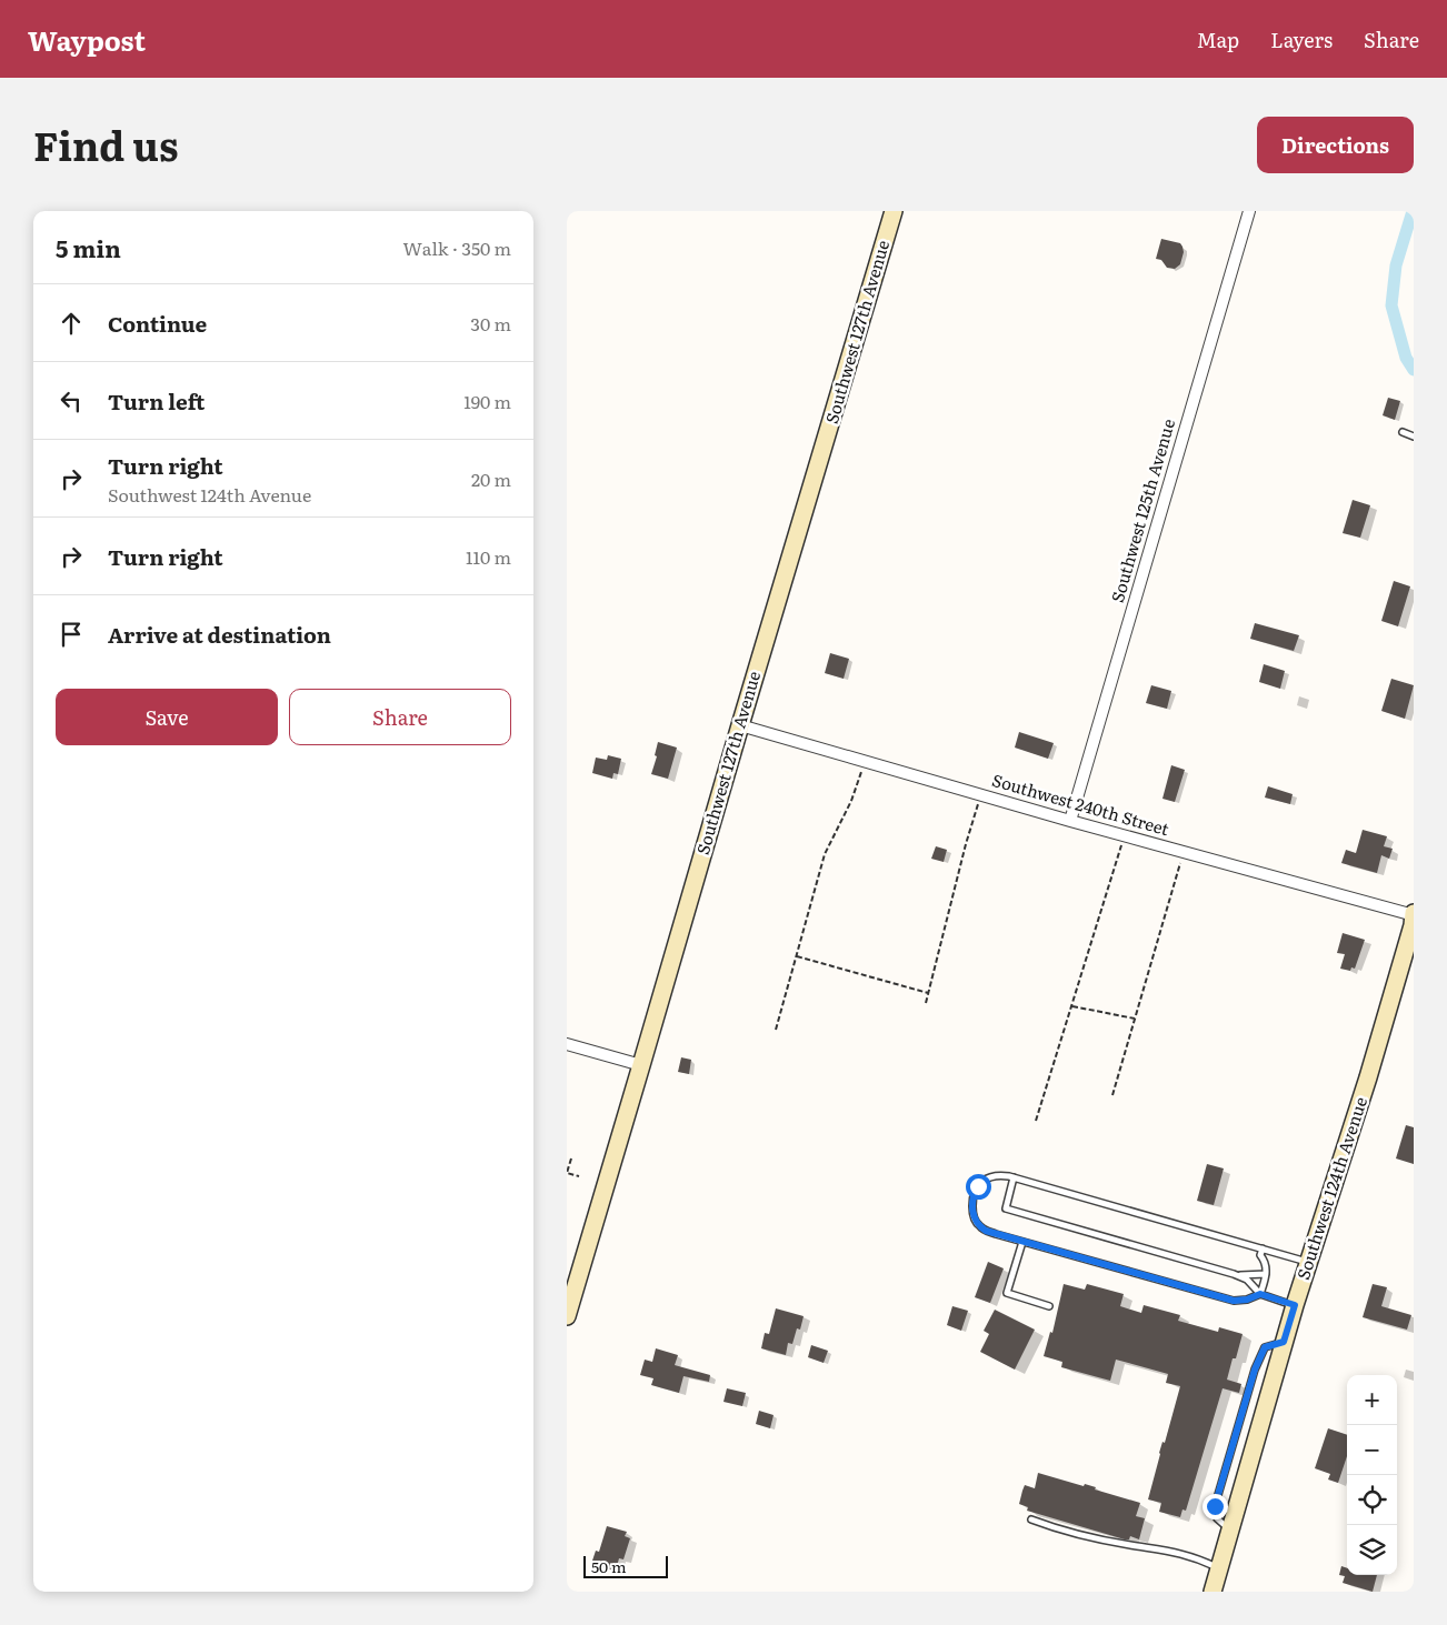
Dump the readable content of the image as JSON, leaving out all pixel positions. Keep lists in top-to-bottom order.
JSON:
{
  "streets": {
    "street": [
      "Southwest 127th Avenue",
      "Southwest 125th Avenue",
      "Southwest 240th Street",
      "Southwest 124th Avenue"
    ]
  },
  "crossings": [
    ["Southwest 127th Avenue", "Southwest 240th Street"],
    ["Southwest 125th Avenue", "Southwest 240th Street"],
    ["Southwest 240th Street", "Southwest 124th Avenue"]
  ],
  "scale_bar": "50 m",
  "page": {
    "header": "Waypost",
    "nav": ["Map", "Layers", "Share"],
    "title": "Find us",
    "buttons": [
      "Directions",
      ["Save", "Share"]
    ],
    "heading": ["5 min", "Walk · 350 m"],
    "list": [
      ["Continue", "30 m"],
      ["Turn left", "190 m"],
      ["Turn right", "Southwest 124th Avenue", "20 m"],
      ["Turn right", "110 m"],
      "Arrive at destination"
    ],
    "map_buttons": ["+", "−"],
    "scale": "50 m"
  }
}
